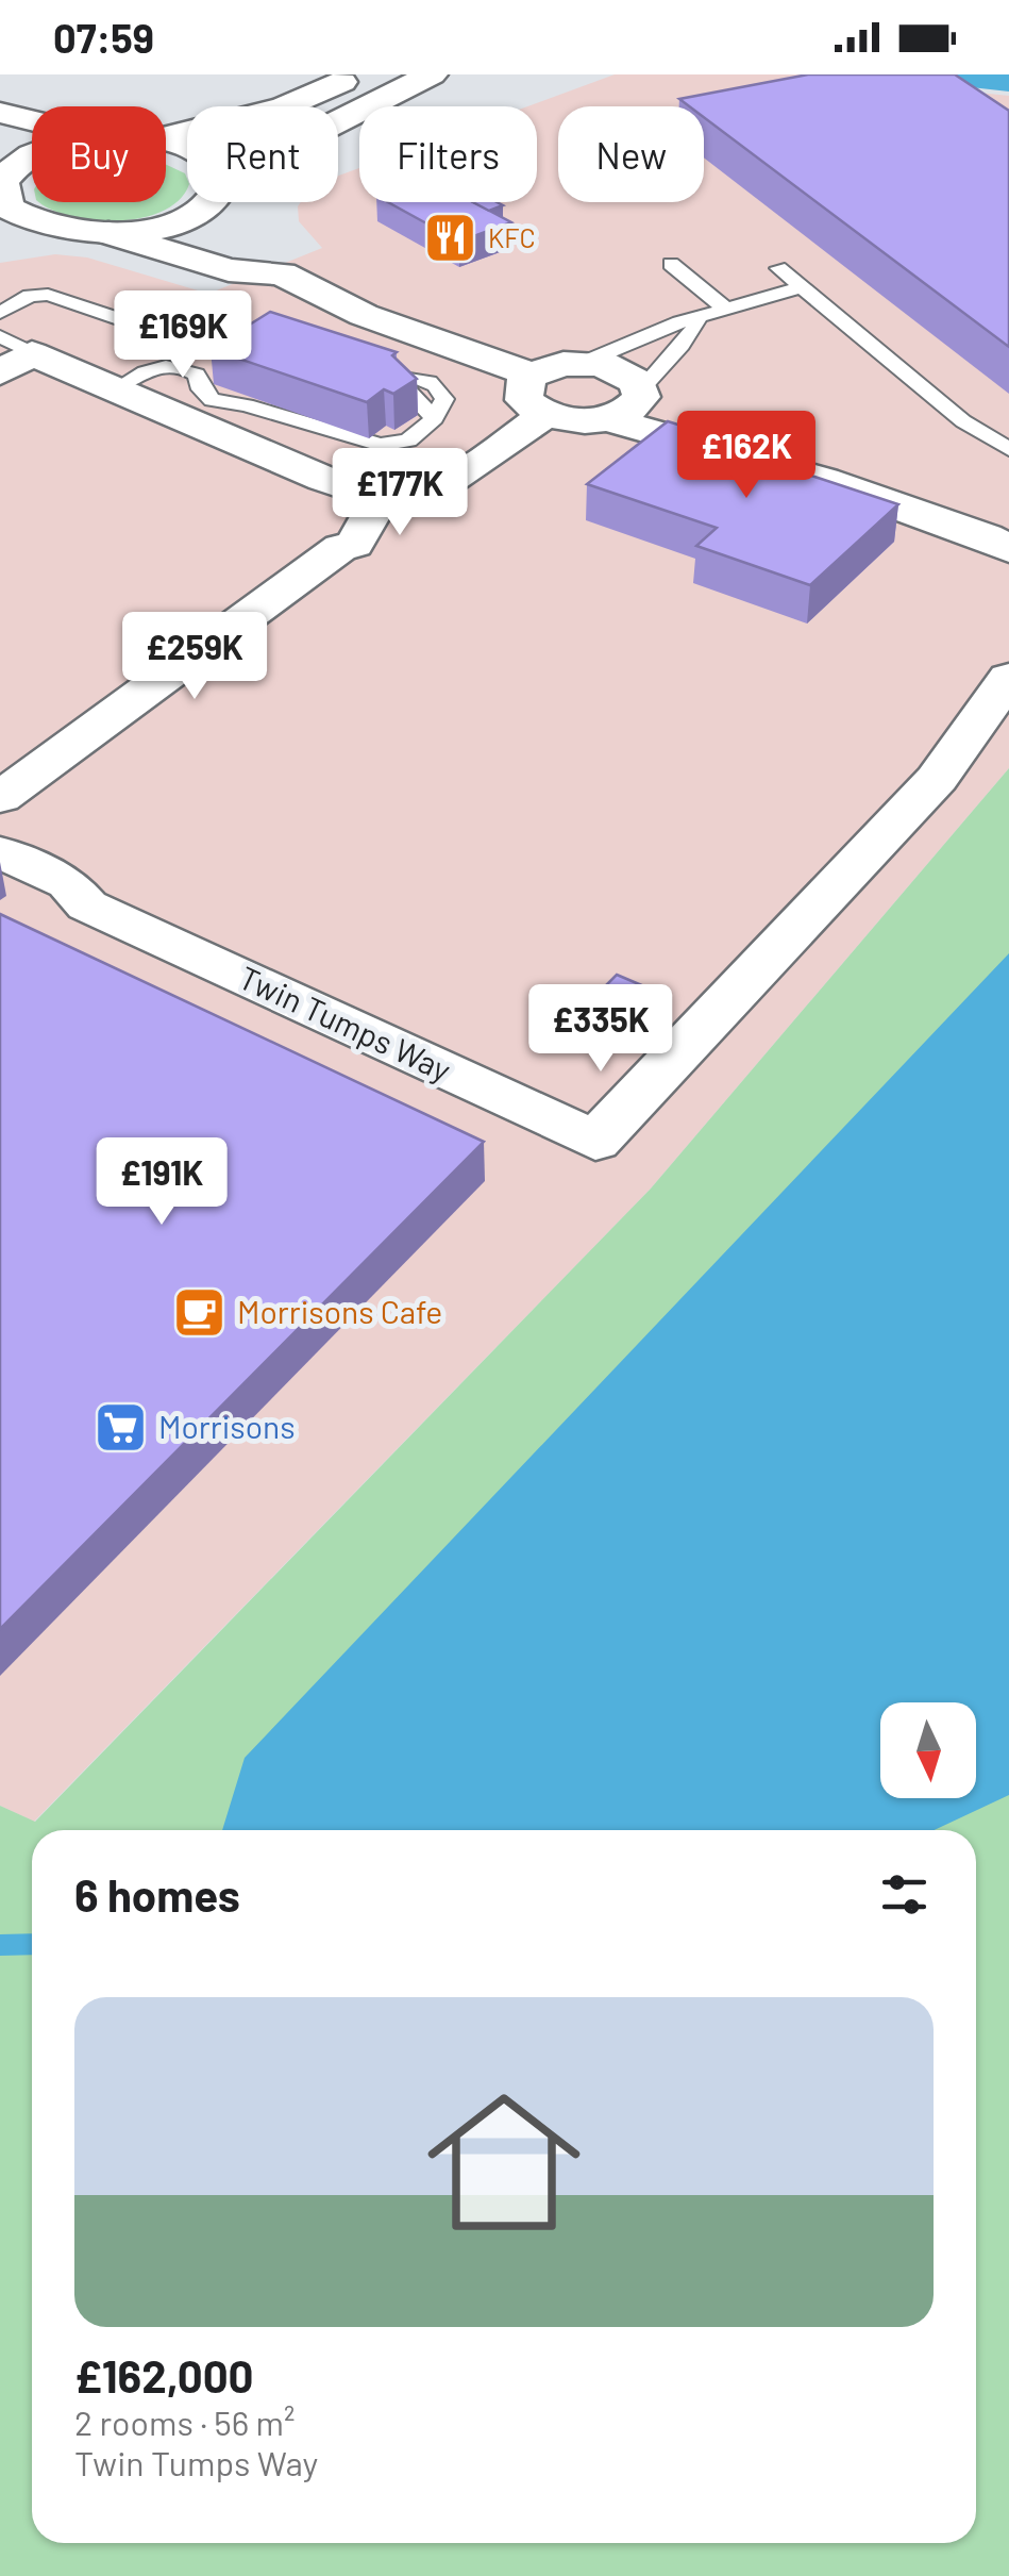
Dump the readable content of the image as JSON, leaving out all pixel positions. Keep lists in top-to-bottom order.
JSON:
{
  "streets": {
    "street": ["Twin Tumps Way"]
  },
  "places": {
    "restaurant": ["KFC"],
    "cafe": ["Morrisons Cafe"],
    "supermarket": ["Morrisons"]
  },
  "north": "bottom",
  "page": {
    "status": "07:59",
    "chip": [
      "Buy",
      "Rent",
      "Filters",
      "New"
    ],
    "price": [
      "£169K",
      "£162K",
      "£177K",
      "£259K",
      "£335K",
      "£191K"
    ],
    "heading": "6 homes",
    "list": [
      {
        "name": "£162,000",
        "note": "2 rooms · 56 m² · Twin Tumps Way"
      }
    ]
  }
}
